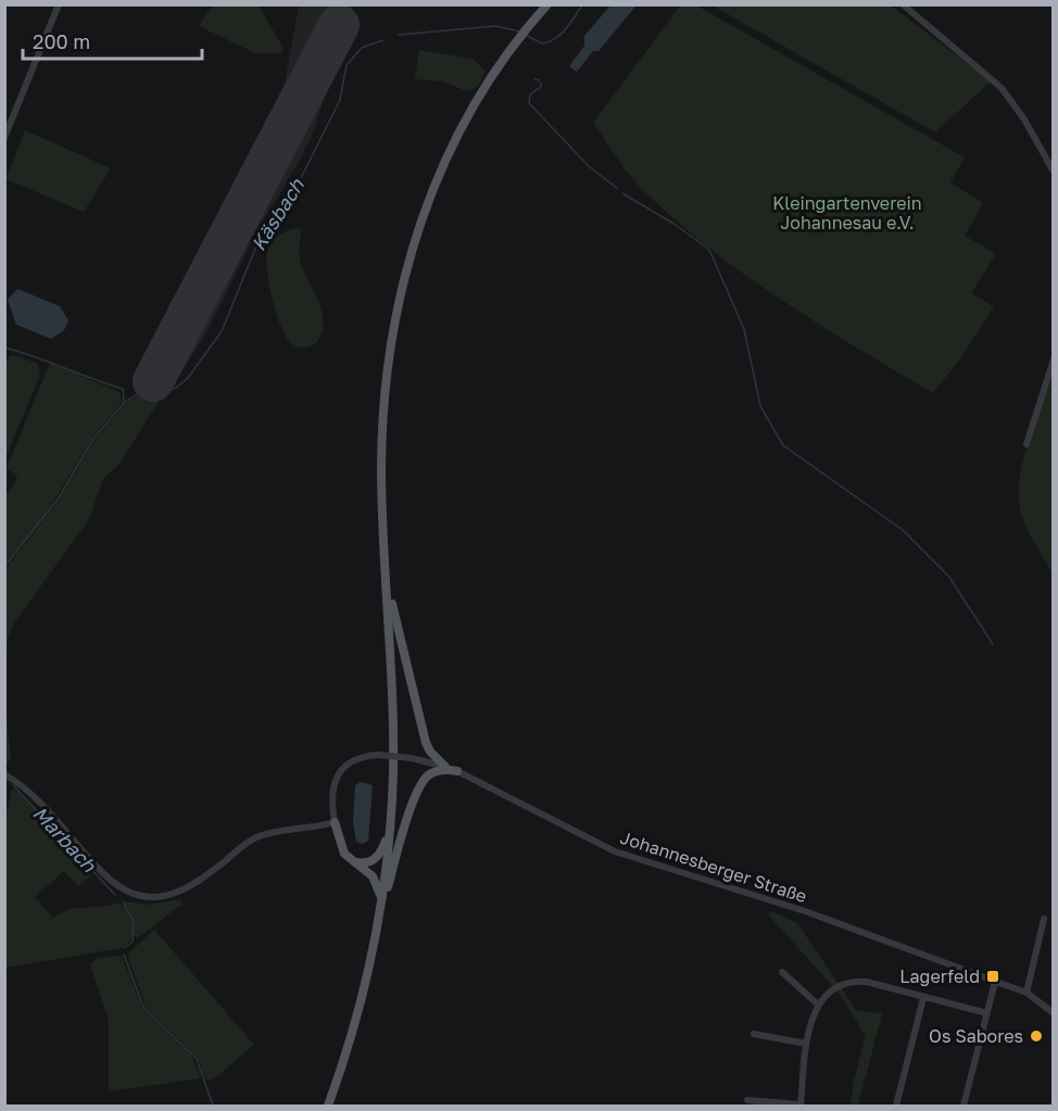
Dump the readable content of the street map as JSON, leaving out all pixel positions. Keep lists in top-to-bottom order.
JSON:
{
  "streets": {
    "street": ["Johannesberger Straße"]
  },
  "water": ["Käsbach", "Marbach"],
  "parks": ["Kleingartenverein Johannesau e.V."],
  "places": {
    "transit": ["Lagerfeld"],
    "other": ["Os Sabores"]
  },
  "scale_bar": "200 m"
}
